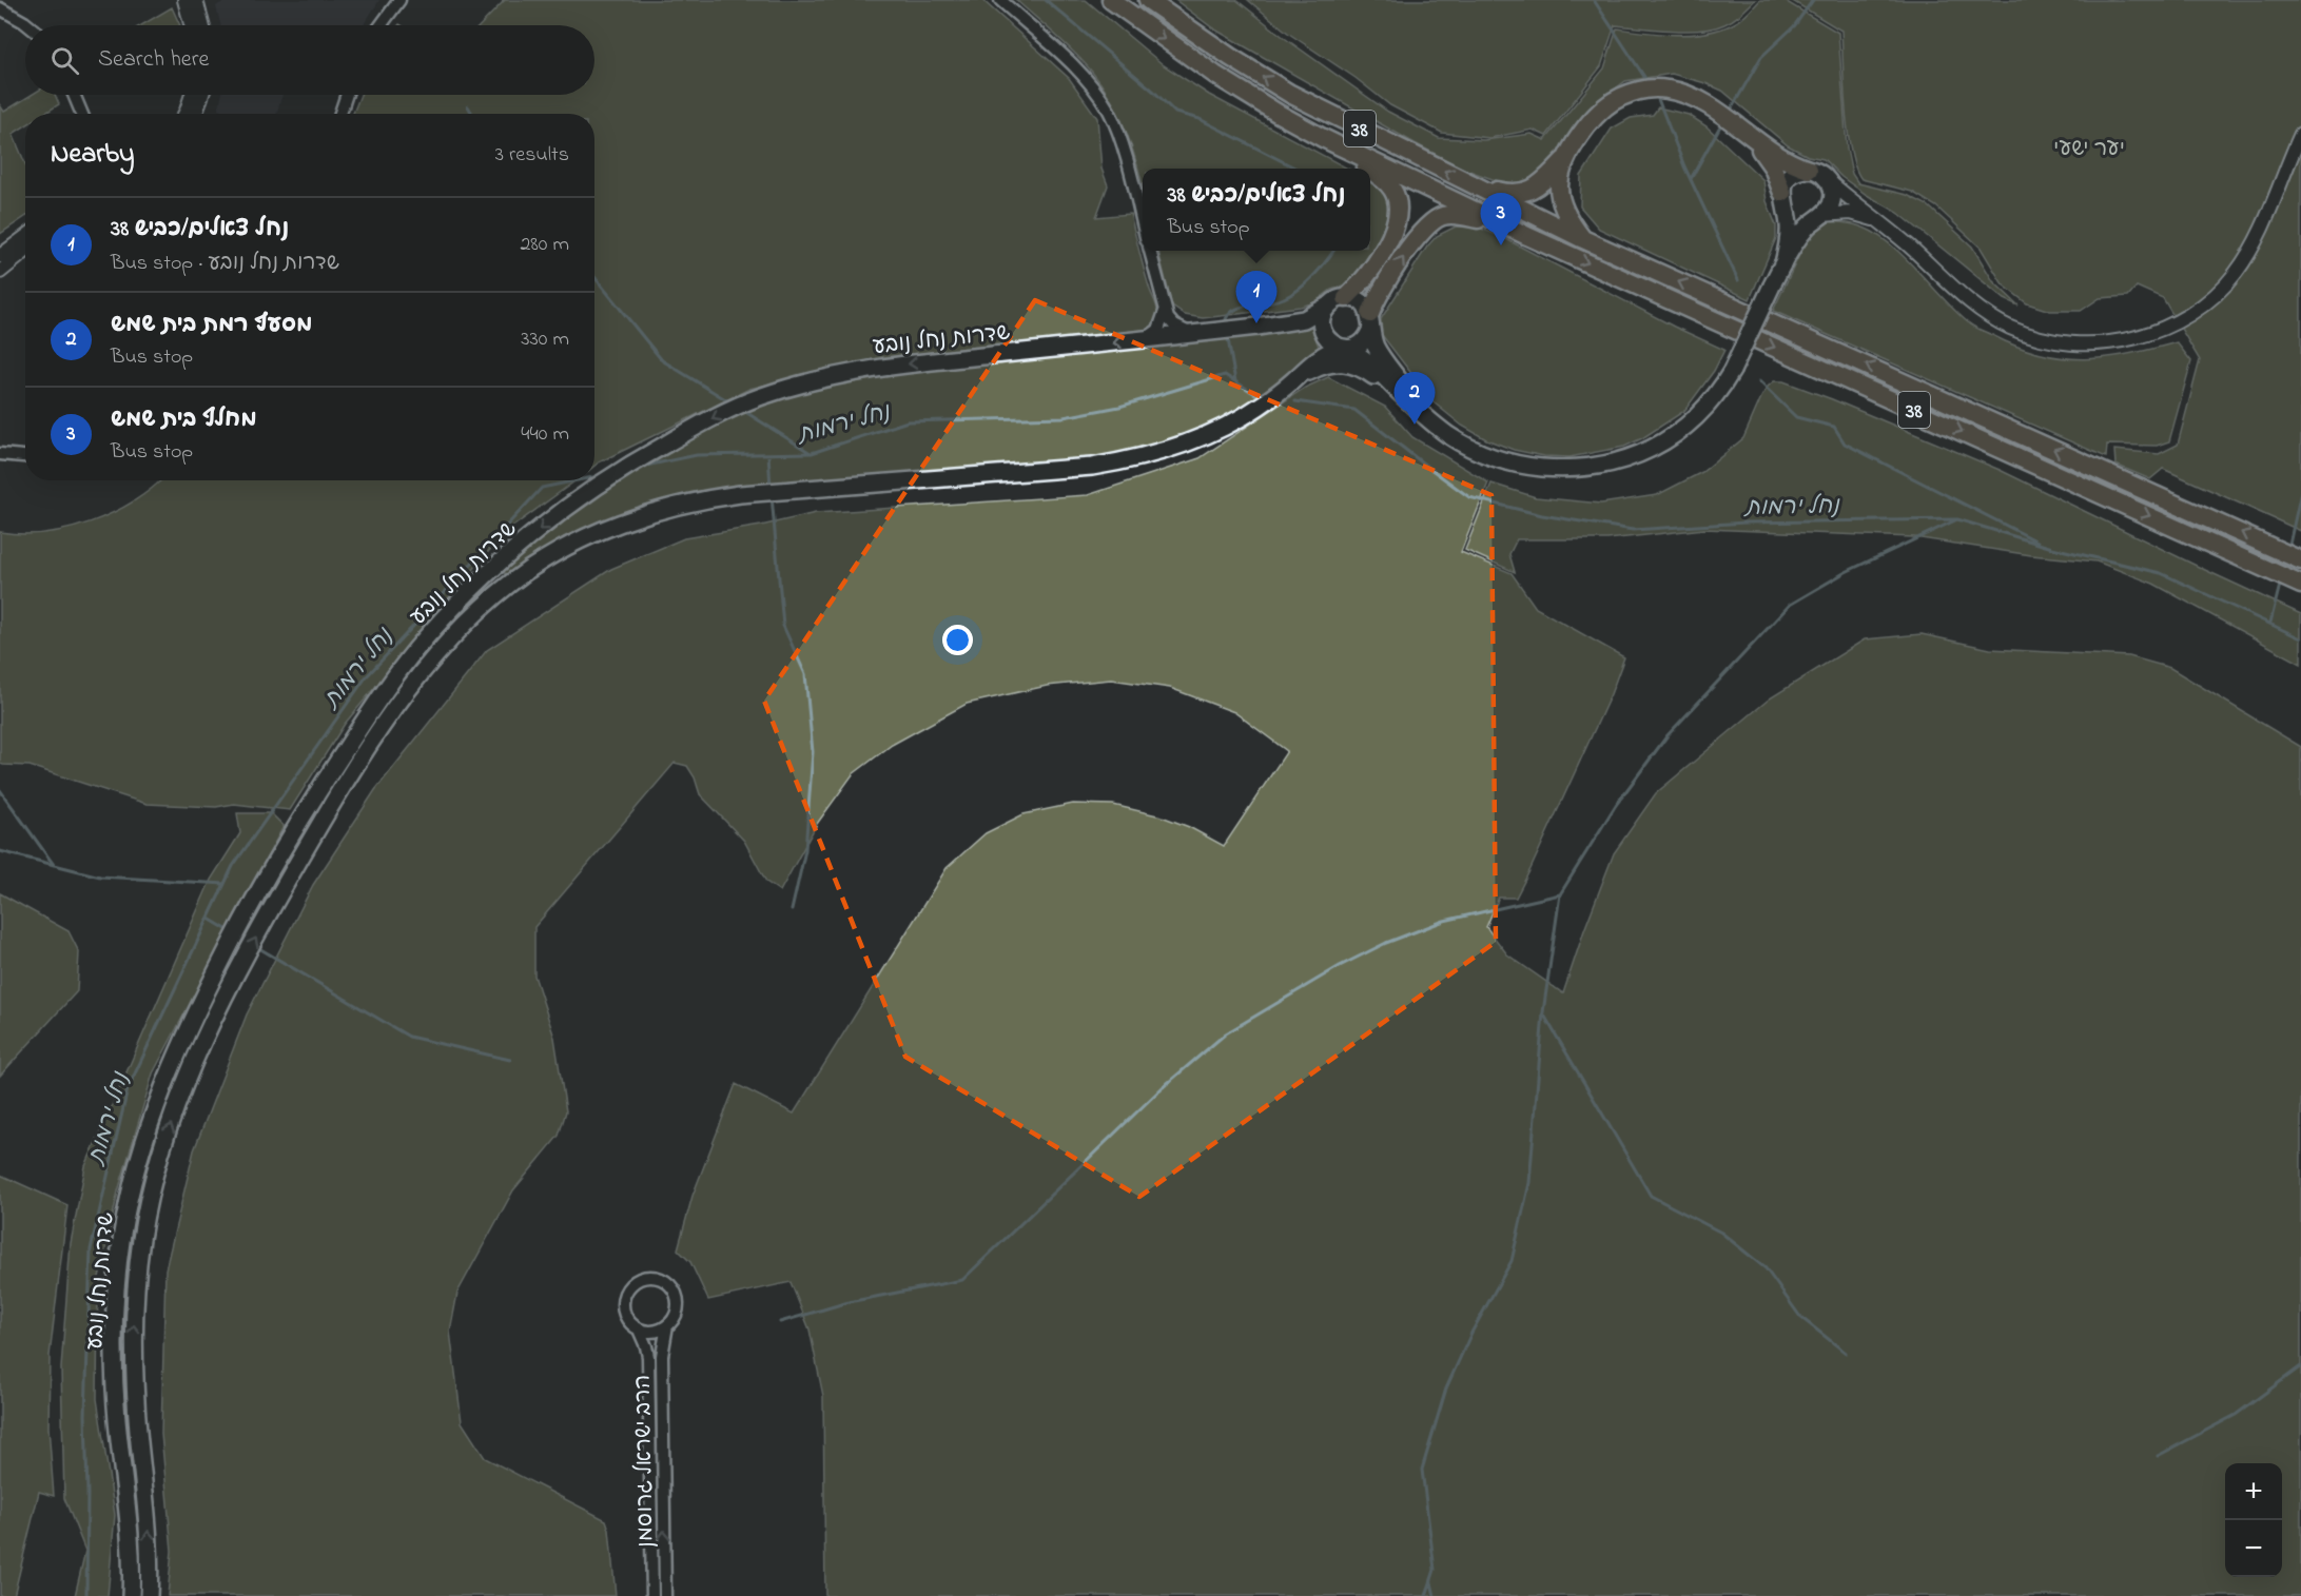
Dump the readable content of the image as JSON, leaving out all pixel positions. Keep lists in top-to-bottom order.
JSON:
{
  "streets": {
    "highway": ["38"],
    "main road": ["שדרות נחל נובע"],
    "street": ["הרב ישראל גרוסמן"]
  },
  "water": ["נחל ירמות"],
  "parks": ["יער ישעי"],
  "page": {
    "search": "Search here",
    "heading": ["Nearby", "3 results"],
    "popup": ["נחל צאלים/כביש 38", "Bus stop"],
    "pins": ["3", "1", "2"],
    "list": [
      {
        "mark": "1",
        "name": "נחל צאלים/כביש 38",
        "note": "Bus stop · שדרות נחל נובע",
        "value": "280 m"
      },
      {
        "mark": "2",
        "name": "מסעף רמת בית שמש",
        "note": "Bus stop",
        "value": "330 m"
      },
      {
        "mark": "3",
        "name": "מחלף בית שמש",
        "note": "Bus stop",
        "value": "440 m"
      }
    ],
    "map_buttons": ["+", "−"]
  }
}
